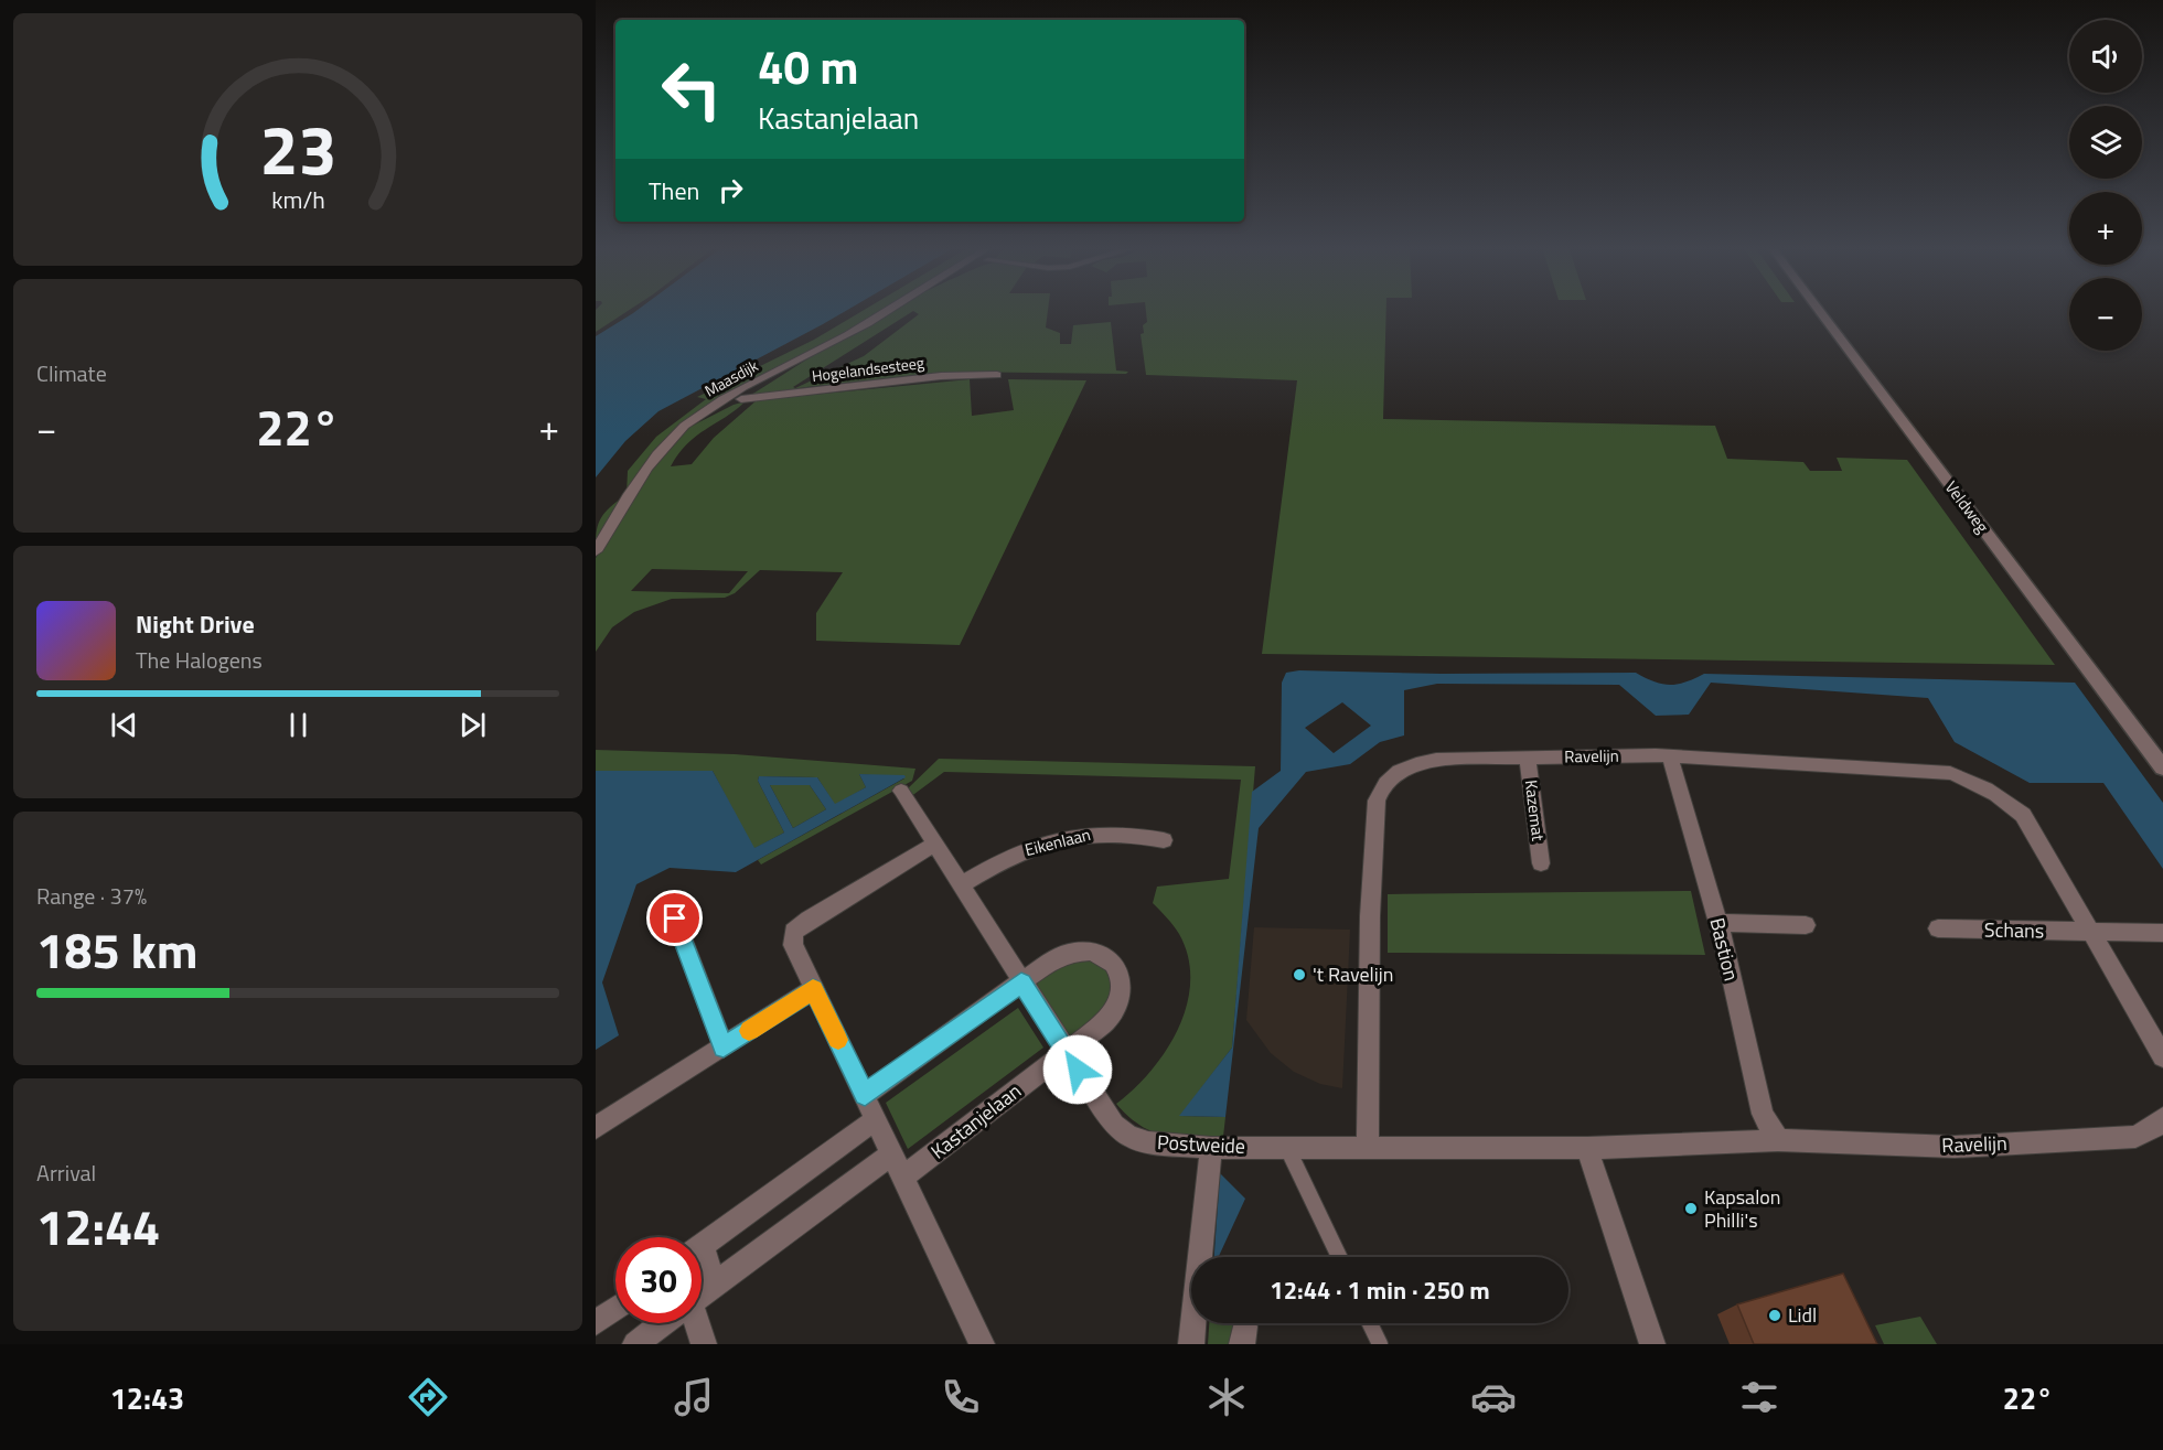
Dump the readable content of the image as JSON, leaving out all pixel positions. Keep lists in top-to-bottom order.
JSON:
{
  "streets": {
    "street": [
      "Hogelandsesteeg",
      "Maasdijk",
      "Veldweg",
      "Ravelijn",
      "Kazemat",
      "Eikenlaan",
      "Schans",
      "Bastion",
      "Kastanjelaan",
      "Postweide"
    ]
  },
  "crossings": [
    ["Hogelandsesteeg", "Maasdijk"],
    ["Ravelijn", "Kazemat"],
    ["Ravelijn", "Schans"],
    ["Ravelijn", "Bastion"],
    ["Ravelijn", "Postweide"],
    ["Eikenlaan", "Postweide"],
    ["Bastion", "Postweide"],
    ["Kastanjelaan", "Postweide"]
  ],
  "places": ["'t Ravelijn", "Kapsalon Philli's", "Lidl"],
  "page": {
    "map_buttons": ["+", "−"],
    "turn": ["40 m", "Kastanjelaan"],
    "then": "Then",
    "tile": [
      "Climate",
      ["Range · 37%", "185 km"],
      ["Arrival", "12:44"]
    ],
    "heat": ["−", "22°", "+"],
    "song": ["Night Drive", "The Halogens"],
    "limit": "30",
    "trip": "12:44 · 1 min · 250 m",
    "tabs": ["12:43", "22°"],
    "gauge": ["23", "km/h"]
  }
}
